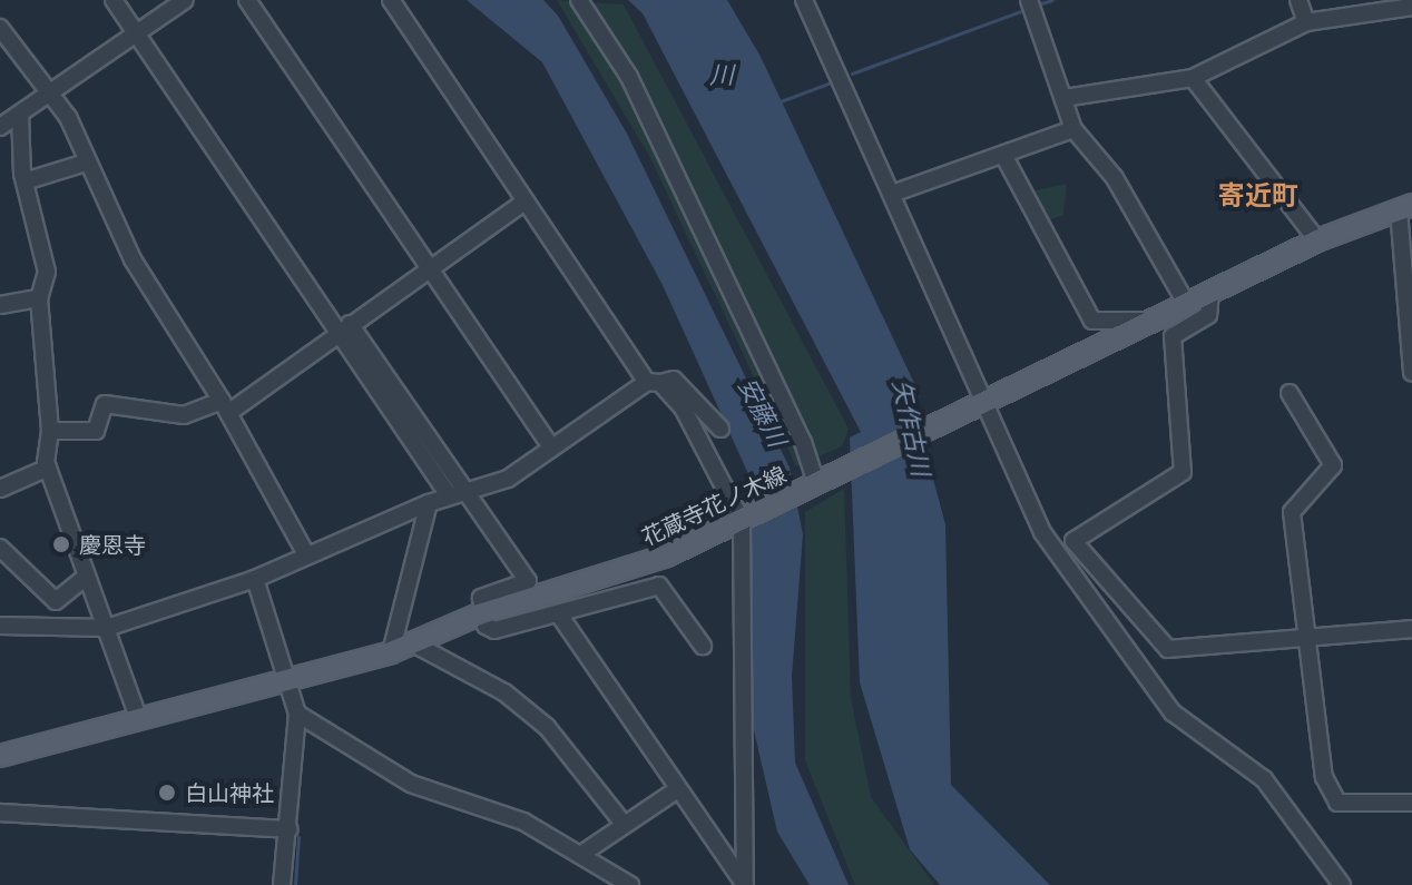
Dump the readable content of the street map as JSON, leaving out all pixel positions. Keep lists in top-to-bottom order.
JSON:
{
  "streets": {
    "main road": ["花蔵寺花ノ木線"]
  },
  "districts": ["寄近町"],
  "water": ["川", "安藤川", "矢作古川"],
  "places": ["慶恩寺", "白山神社"]
}
